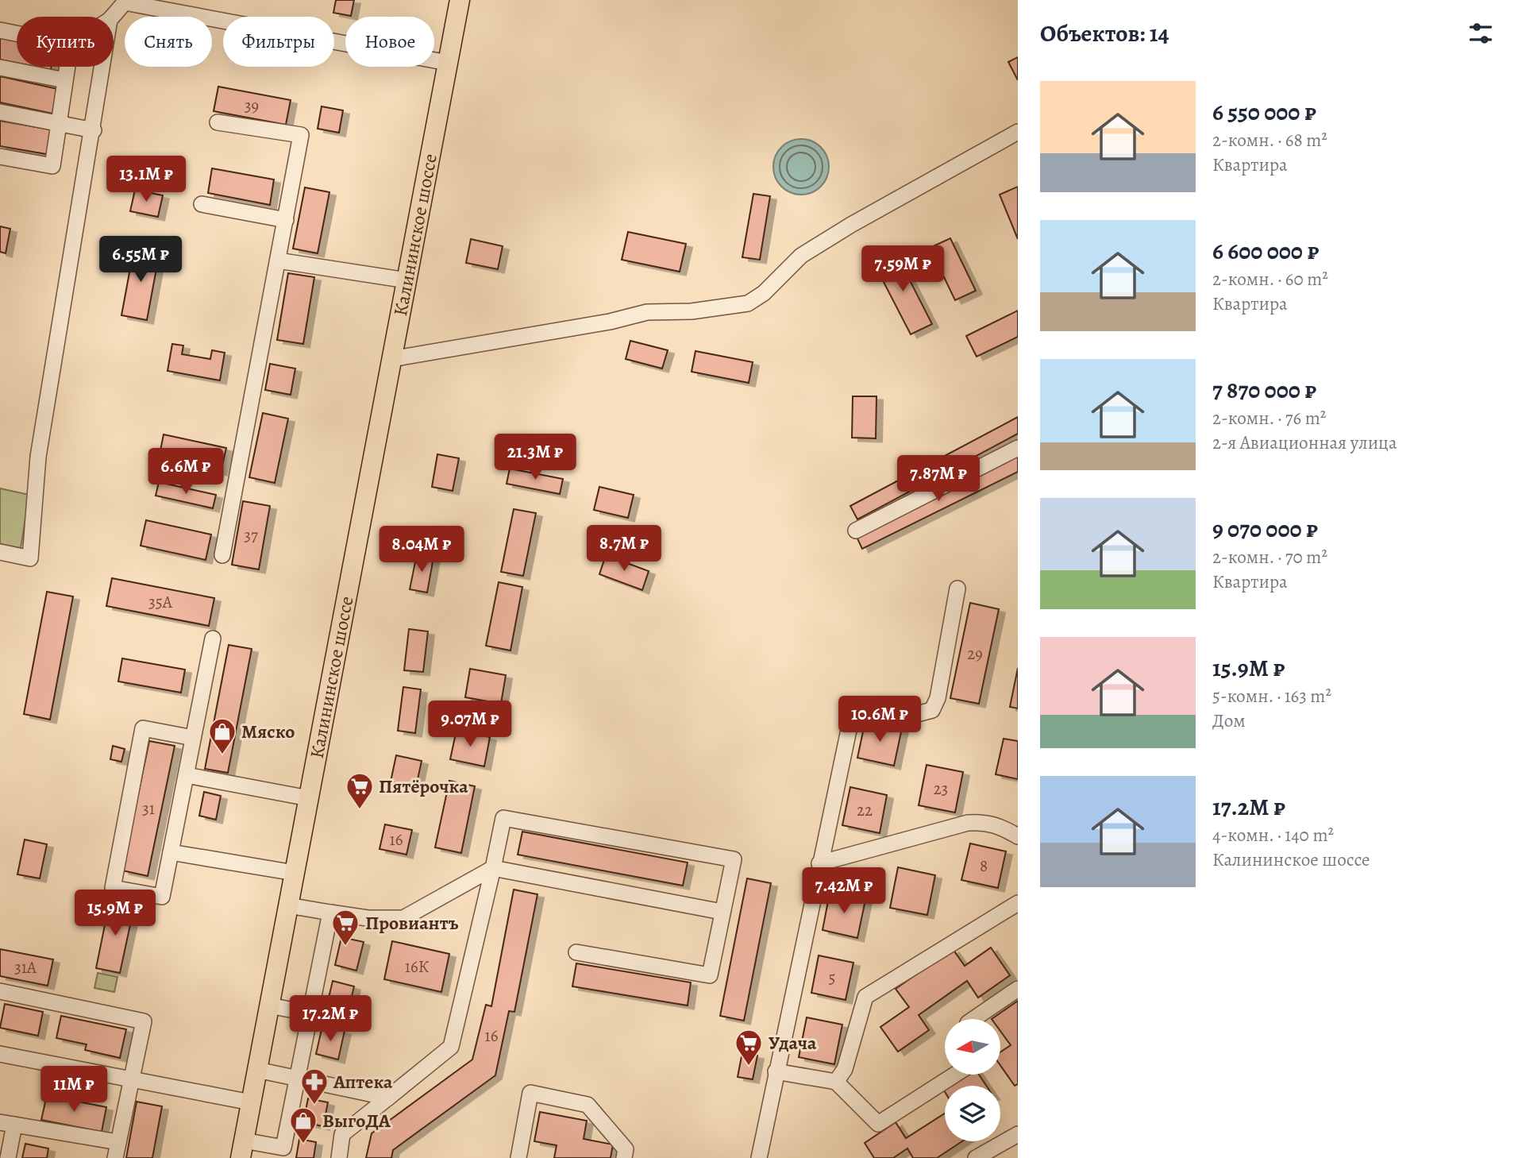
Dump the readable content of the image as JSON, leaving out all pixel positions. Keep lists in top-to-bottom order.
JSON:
{
  "streets": {
    "main road": ["Калининское шоссе"]
  },
  "places": {
    "shop": ["Мяско", "ВыгоДА"],
    "supermarket": ["Пятёрочка", "Провиантъ", "Удача"],
    "pharmacy": ["Аптека"]
  },
  "house_numbers": [
    "39",
    "37",
    "35А",
    "29",
    "23",
    "31",
    "22",
    "16",
    "8",
    "16К",
    "31А",
    "5",
    "16"
  ],
  "north": "left",
  "page": {
    "heading": "Объектов: 14",
    "chip": [
      "Купить",
      "Снять",
      "Фильтры",
      "Новое"
    ],
    "list": [
      {
        "name": "6 550 000 ₽",
        "note": "2-комн. · 68 m² · Квартира"
      },
      {
        "name": "6 600 000 ₽",
        "note": "2-комн. · 60 m² · Квартира"
      },
      {
        "name": "7 870 000 ₽",
        "note": "2-комн. · 76 m² · 2-я Авиационная улица"
      },
      {
        "name": "9 070 000 ₽",
        "note": "2-комн. · 70 m² · Квартира"
      },
      {
        "name": "15.9M ₽",
        "note": "5-комн. · 163 m² · Дом"
      },
      {
        "name": "17.2M ₽",
        "note": "4-комн. · 140 m² · Калининское шоссе"
      }
    ],
    "price": [
      "13.1M ₽",
      "6.55M ₽",
      "7.59M ₽",
      "21.3M ₽",
      "6.6M ₽",
      "7.87M ₽",
      "8.7M ₽",
      "8.04M ₽",
      "10.6M ₽",
      "9.07M ₽",
      "7.42M ₽",
      "15.9M ₽",
      "17.2M ₽",
      "11M ₽"
    ]
  }
}
